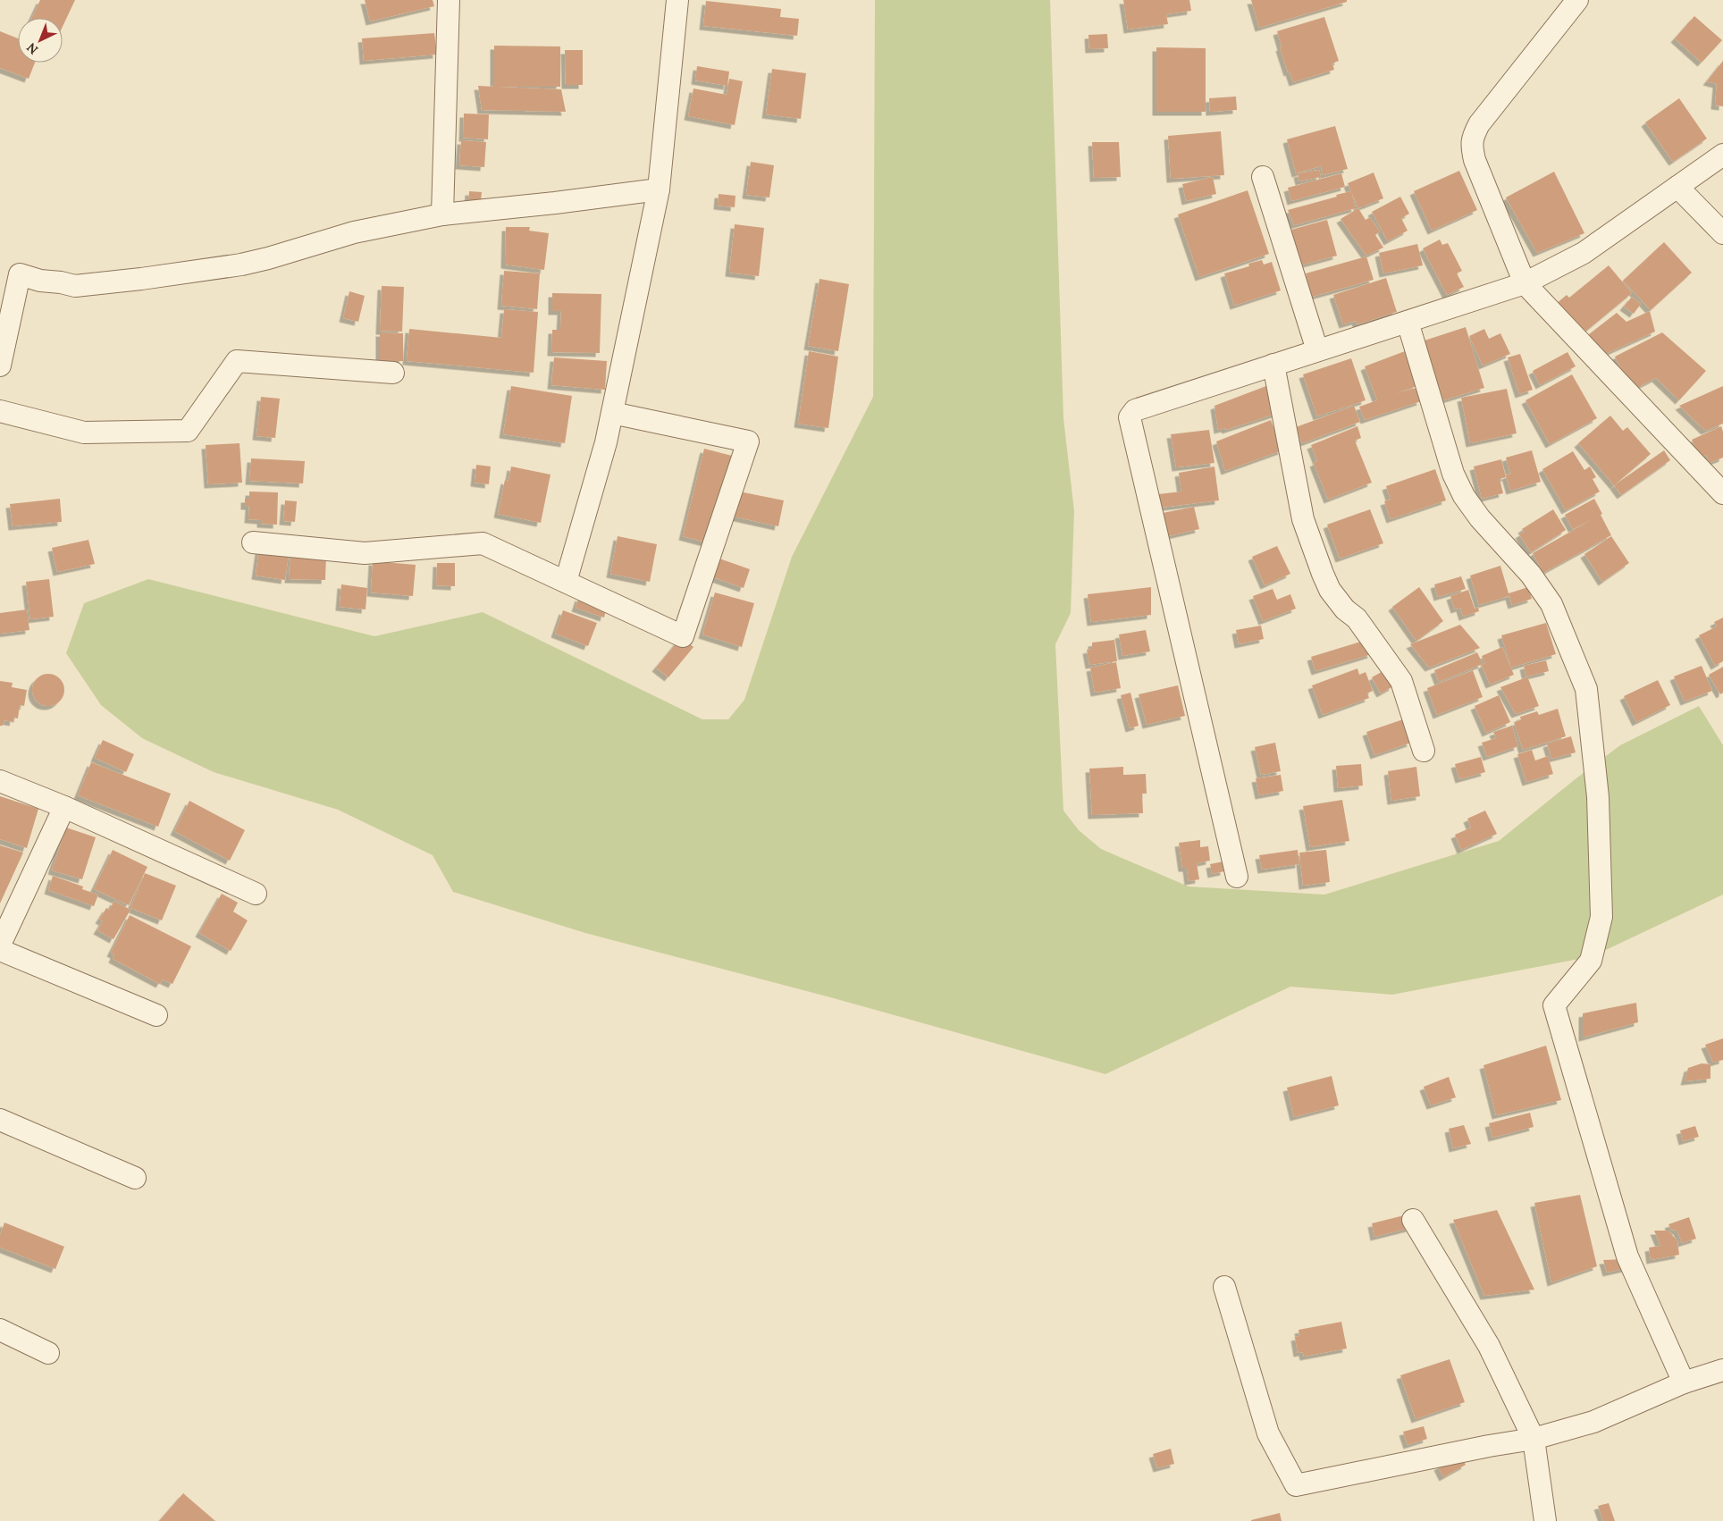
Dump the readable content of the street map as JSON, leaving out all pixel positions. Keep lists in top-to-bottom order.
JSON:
{
  "north": "bottom left"
}
